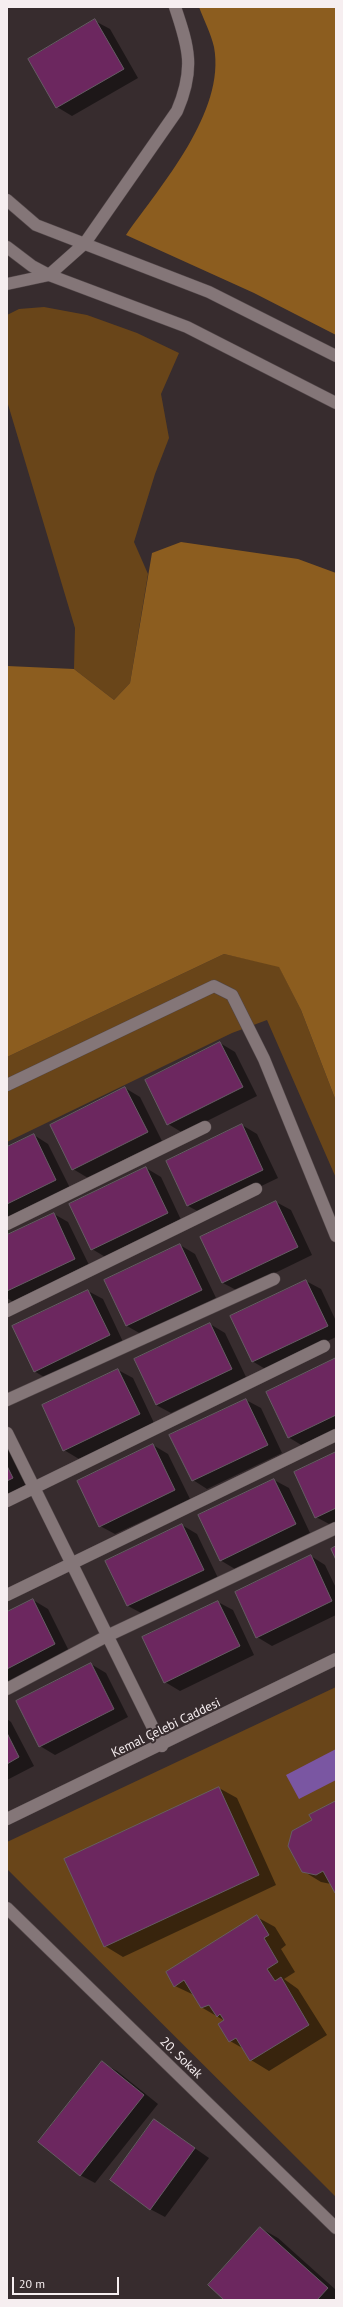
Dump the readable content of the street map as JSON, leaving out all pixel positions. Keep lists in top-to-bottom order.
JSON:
{
  "streets": {
    "street": ["Kemal Çelebi Caddesi", "20. Sokak"]
  },
  "scale_bar": "20 m"
}
